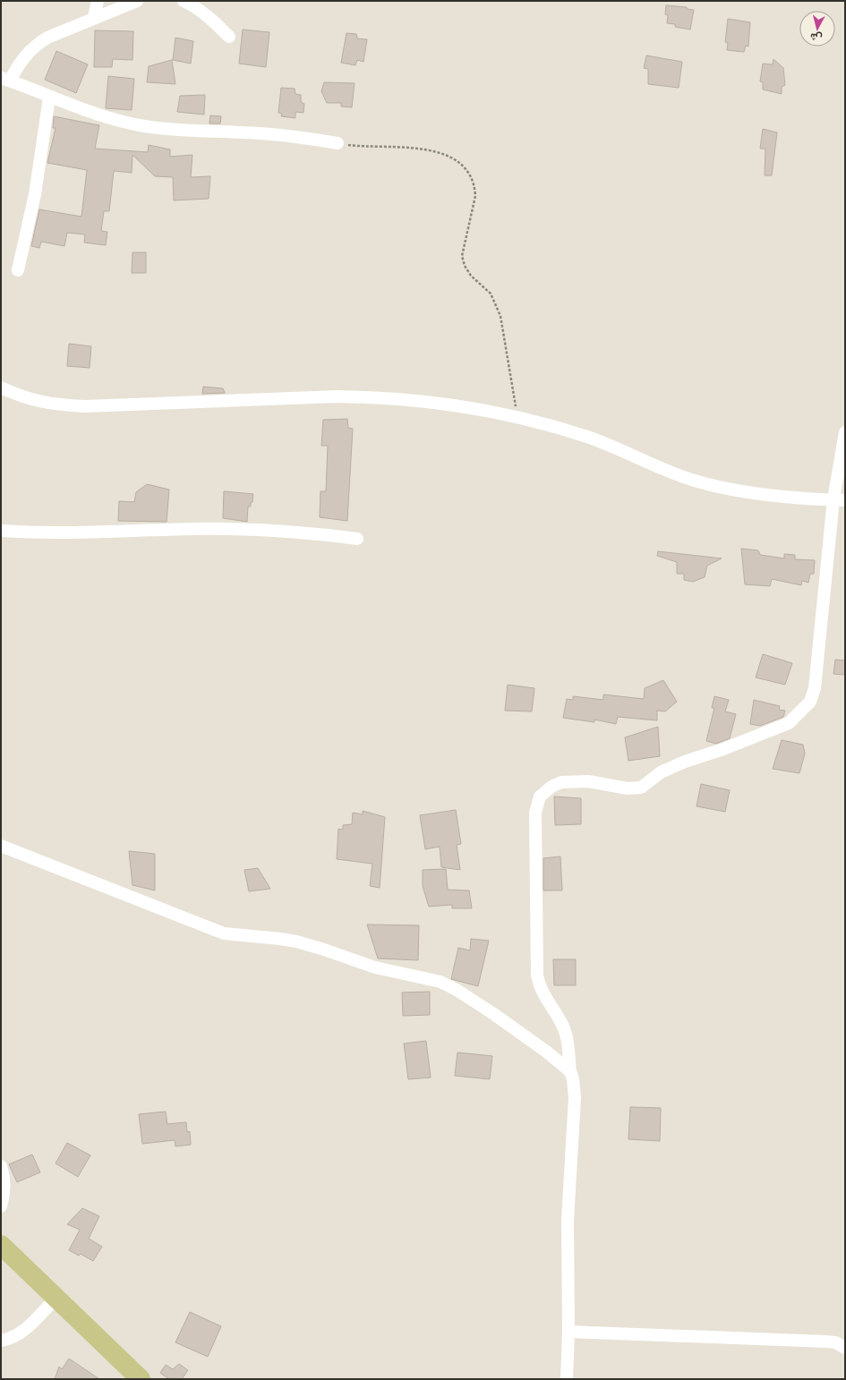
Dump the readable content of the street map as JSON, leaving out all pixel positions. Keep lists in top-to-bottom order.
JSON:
{
  "north": "bottom"
}
